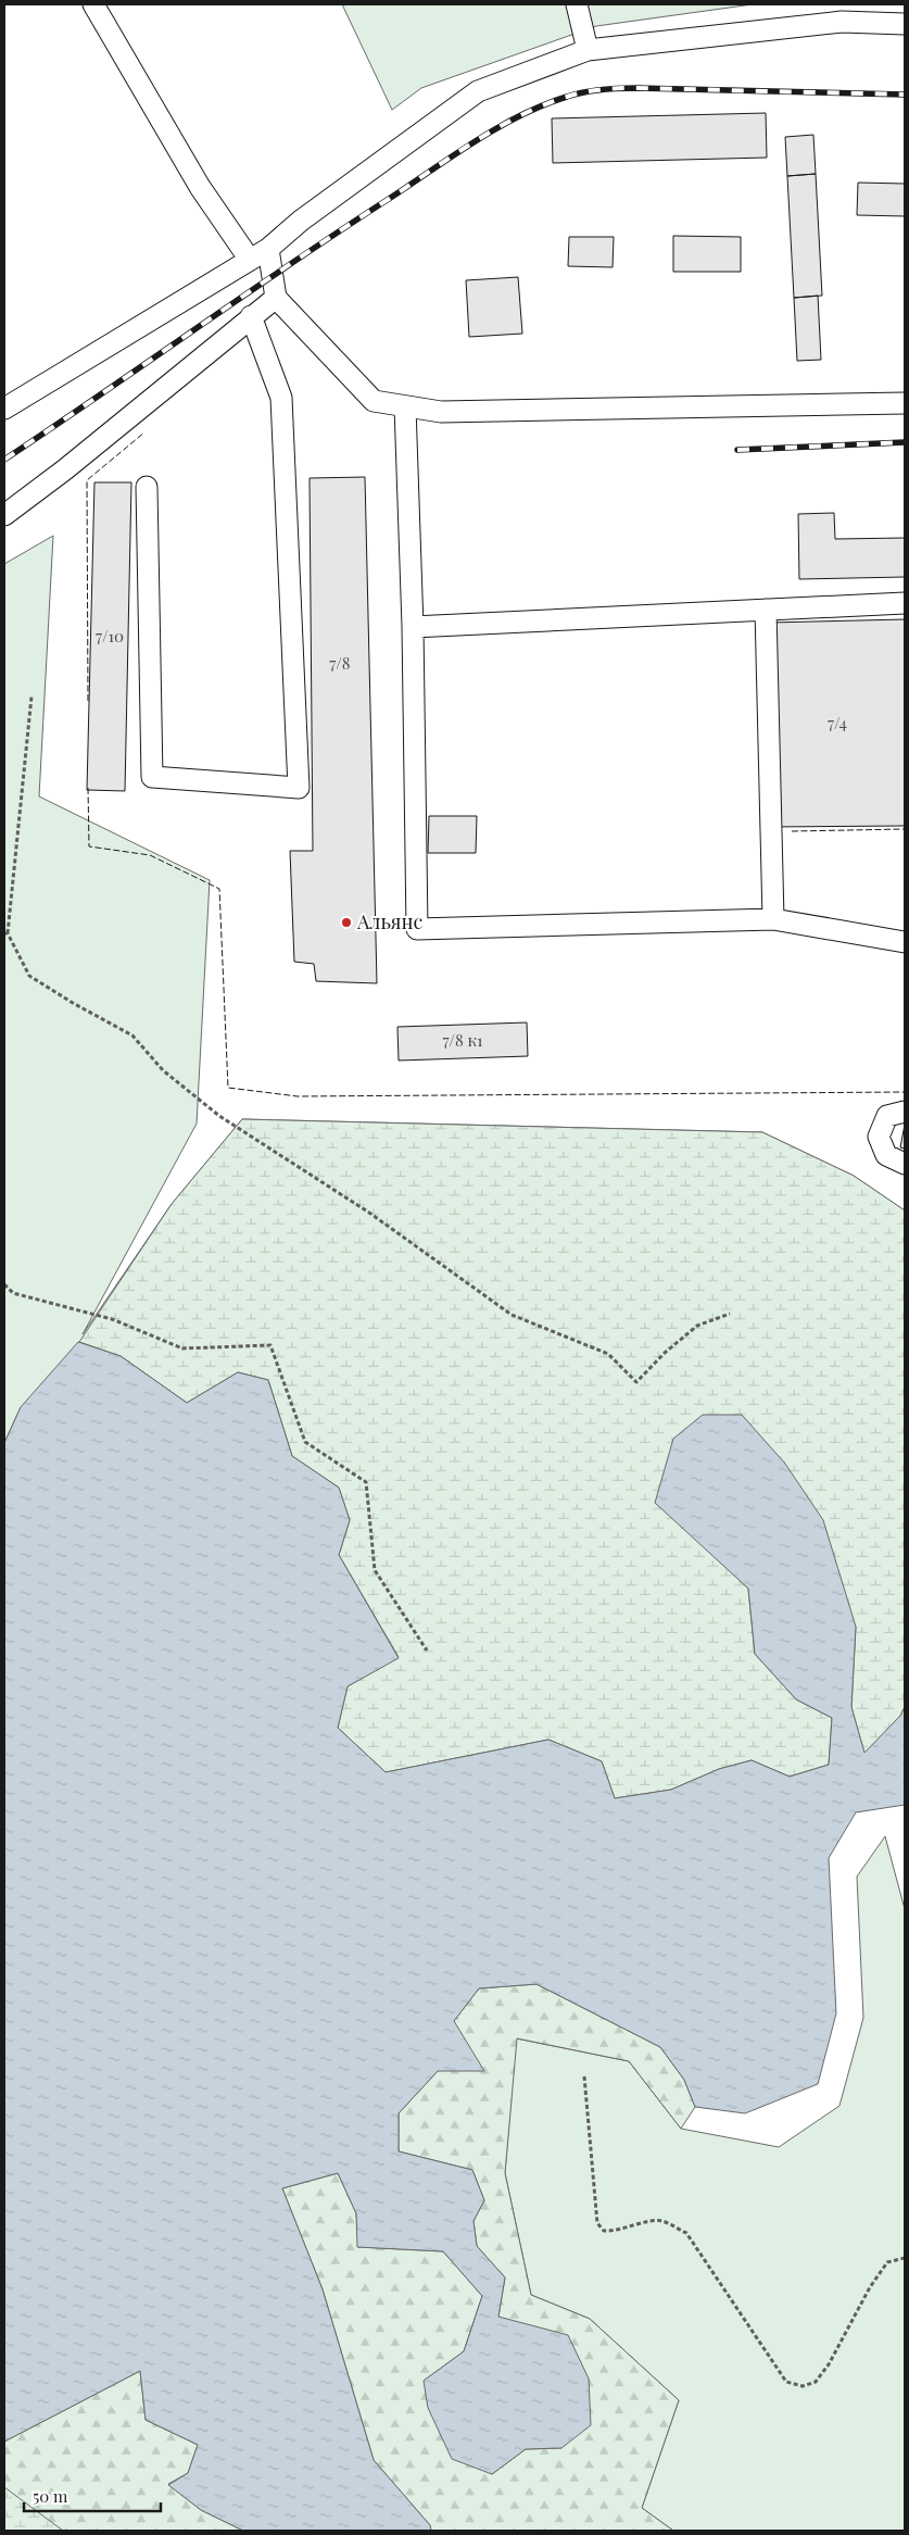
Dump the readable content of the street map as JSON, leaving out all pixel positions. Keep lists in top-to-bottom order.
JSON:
{
  "places": ["Альянс"],
  "house_numbers": [
    "7/10",
    "7/8",
    "7/4",
    "7/8 к1"
  ],
  "scale_bar": "50 m"
}
